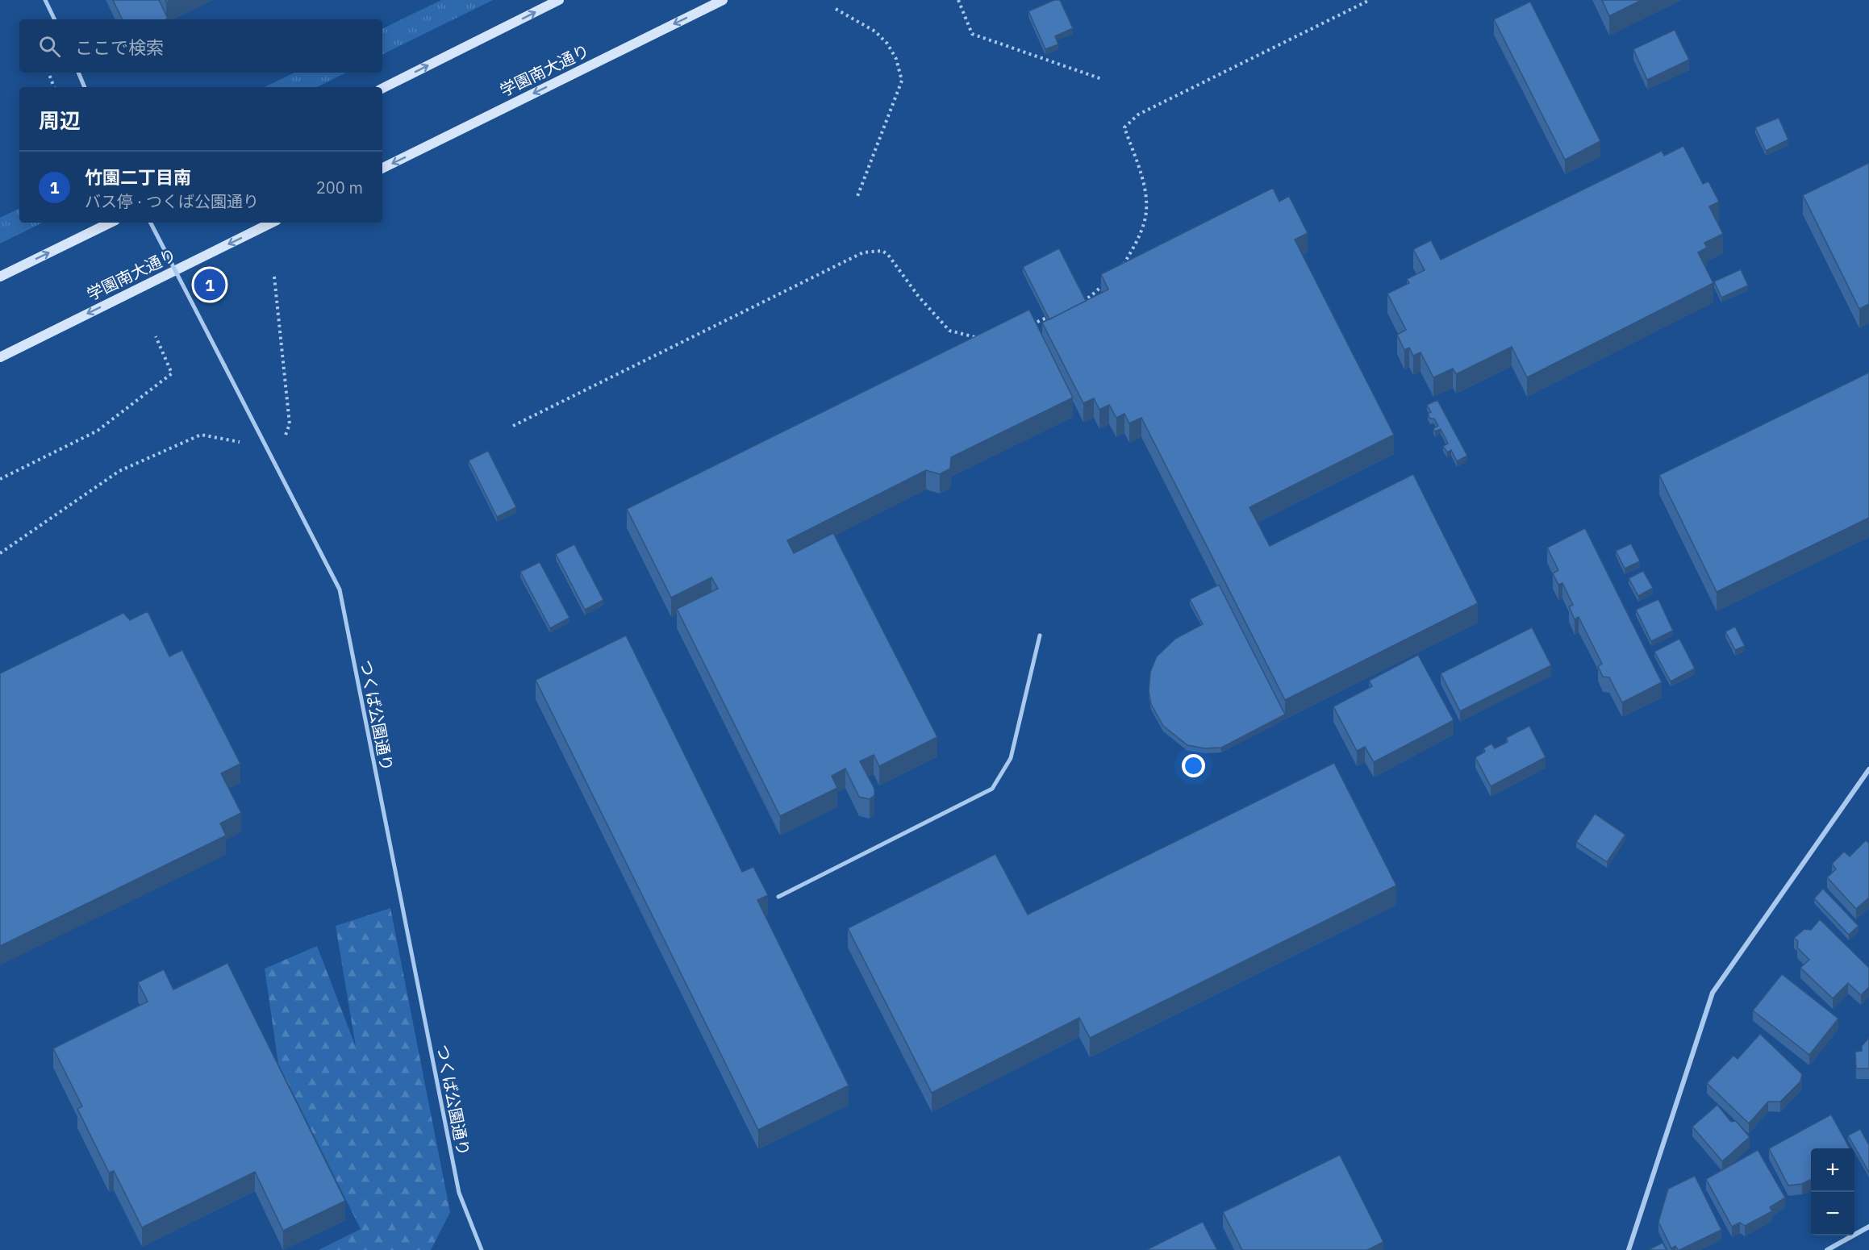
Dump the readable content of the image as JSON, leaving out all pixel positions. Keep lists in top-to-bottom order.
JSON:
{
  "streets": {
    "main road": ["学園南大通り"],
    "street": ["つくば公園通り"]
  },
  "page": {
    "search": "ここで検索",
    "heading": "周辺",
    "list": [
      {
        "mark": "1",
        "name": "竹園二丁目南",
        "note": "バス停 · つくば公園通り",
        "value": "200 m"
      }
    ],
    "pins": "1",
    "map_buttons": ["+", "−"]
  }
}
